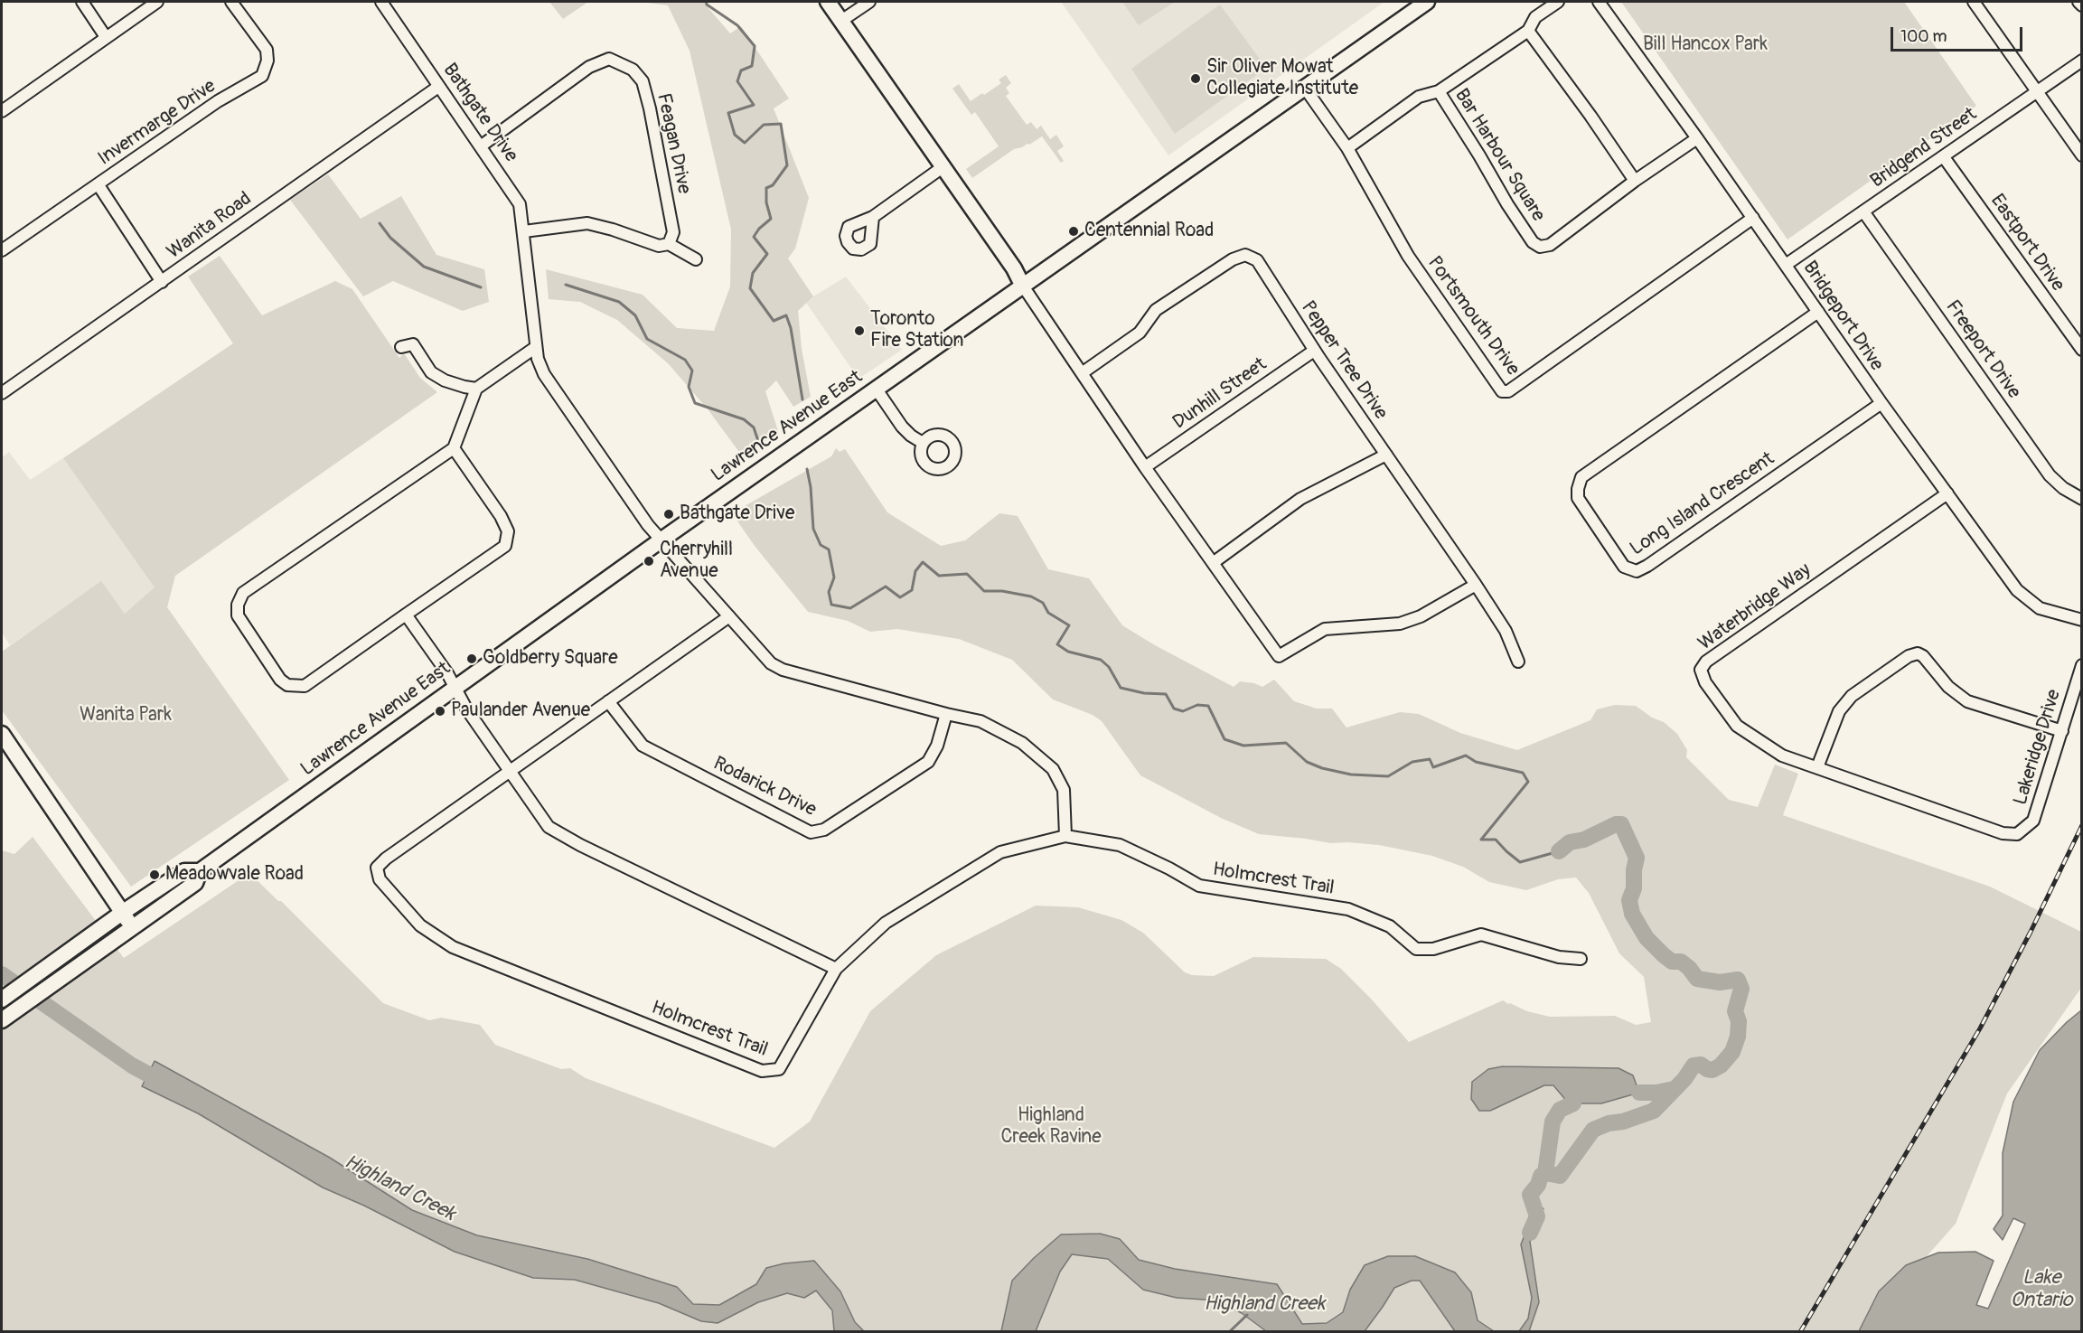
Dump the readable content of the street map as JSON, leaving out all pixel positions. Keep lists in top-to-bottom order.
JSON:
{
  "streets": {
    "main road": ["Lawrence Avenue East"],
    "street": [
      "Bathgate Drive",
      "Invermarge Drive",
      "Feagan Drive",
      "Bridgend Street",
      "Bar Harbour Square",
      "Wanita Road",
      "Eastport Drive",
      "Portsmouth Drive",
      "Bridgeport Drive",
      "Freeport Drive",
      "Pepper Tree Drive",
      "Dunhill Street",
      "Long Island Crescent",
      "Waterbridge Way",
      "Lakeridge Drive",
      "Rodarick Drive",
      "Holmcrest Trail"
    ]
  },
  "crossings": [
    ["Bathgate Drive", "Feagan Drive"],
    ["Bathgate Drive", "Wanita Road"],
    ["Bathgate Drive", "Lawrence Avenue East"],
    ["Bridgend Street", "Eastport Drive"],
    ["Bridgend Street", "Bridgeport Drive"],
    ["Bridgend Street", "Freeport Drive"],
    ["Bar Harbour Square", "Bridgeport Drive"],
    ["Portsmouth Drive", "Bridgeport Drive"],
    ["Portsmouth Drive", "Lawrence Avenue East"],
    ["Bridgeport Drive", "Long Island Crescent"],
    ["Bridgeport Drive", "Waterbridge Way"],
    ["Pepper Tree Drive", "Dunhill Street"],
    ["Waterbridge Way", "Lakeridge Drive"],
    ["Rodarick Drive", "Holmcrest Trail"]
  ],
  "water": ["Highland Creek", "Lake Ontario"],
  "parks": ["Bill Hancox Park", "Wanita Park", "Highland Creek Ravine"],
  "places": [
    "Sir Oliver Mowat Collegiate Institute",
    "Centennial Road",
    "Toronto Fire Station",
    "Bathgate Drive",
    "Cherryhill Avenue",
    "Goldberry Square",
    "Paulander Avenue",
    "Meadowvale Road"
  ],
  "scale_bar": "100 m"
}
